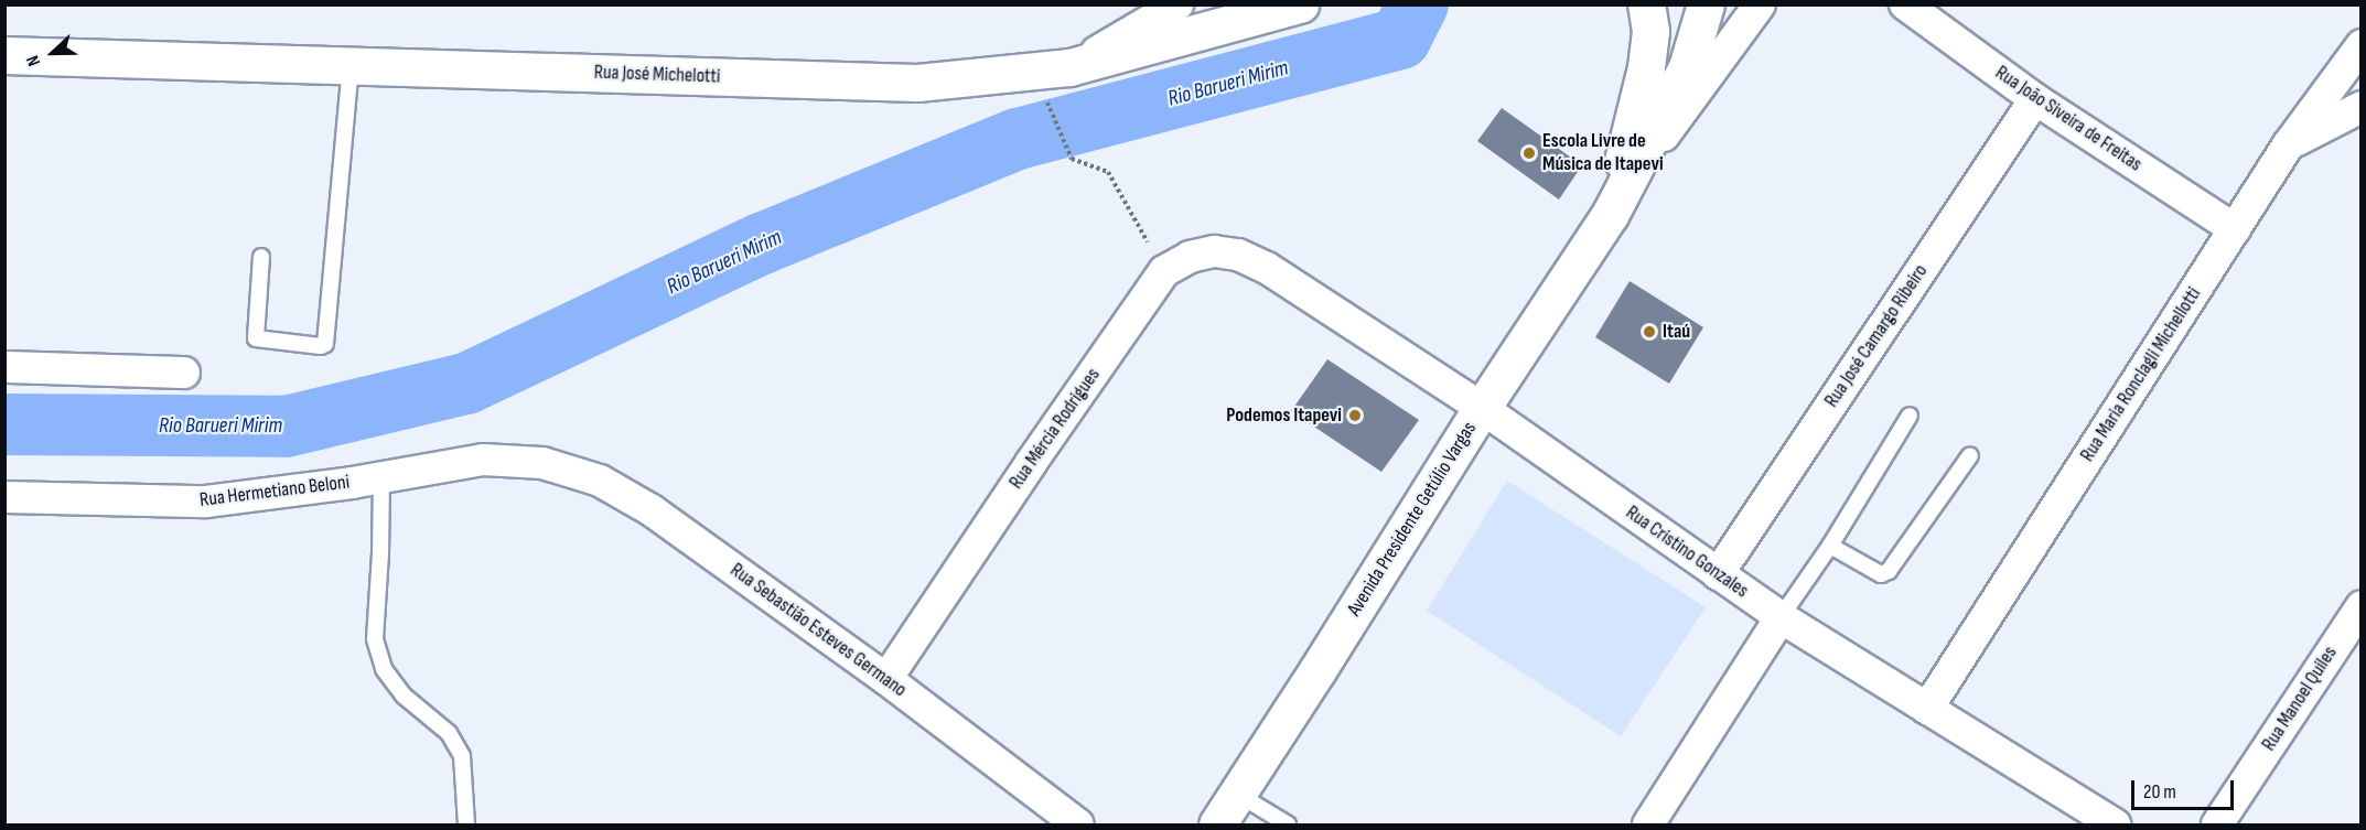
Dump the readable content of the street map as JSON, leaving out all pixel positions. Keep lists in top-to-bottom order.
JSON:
{
  "streets": {
    "highway": ["Rua José Michelotti", "Avenida Presidente Getúlio Vargas"],
    "street": [
      "Rua João Siveira de Freitas",
      "Rua José Camargo Ribeiro",
      "Rua Maria Ronclagli Michellotti",
      "Rua Mércia Rodrigues",
      "Rua Hermetiano Beloni",
      "Rua Cristino Gonzales",
      "Rua Sebastião Esteves Germano",
      "Rua Manoel Quiles"
    ]
  },
  "crossings": [
    ["Rua João Siveira de Freitas", "Rua José Camargo Ribeiro"],
    ["Rua João Siveira de Freitas", "Rua Maria Ronclagli Michellotti"],
    ["Rua José Camargo Ribeiro", "Rua Cristino Gonzales"],
    ["Rua Maria Ronclagli Michellotti", "Rua Cristino Gonzales"],
    ["Rua Mércia Rodrigues", "Rua Cristino Gonzales"],
    ["Rua Mércia Rodrigues", "Rua Sebastião Esteves Germano"],
    ["Rua Hermetiano Beloni", "Rua Sebastião Esteves Germano"],
    ["Avenida Presidente Getúlio Vargas", "Rua Cristino Gonzales"]
  ],
  "water": ["Rio Barueri Mirim"],
  "places": ["Escola Livre de Música de Itapevi", "Itaú", "Podemos Itapevi"],
  "scale_bar": "20 m",
  "north": "left"
}
